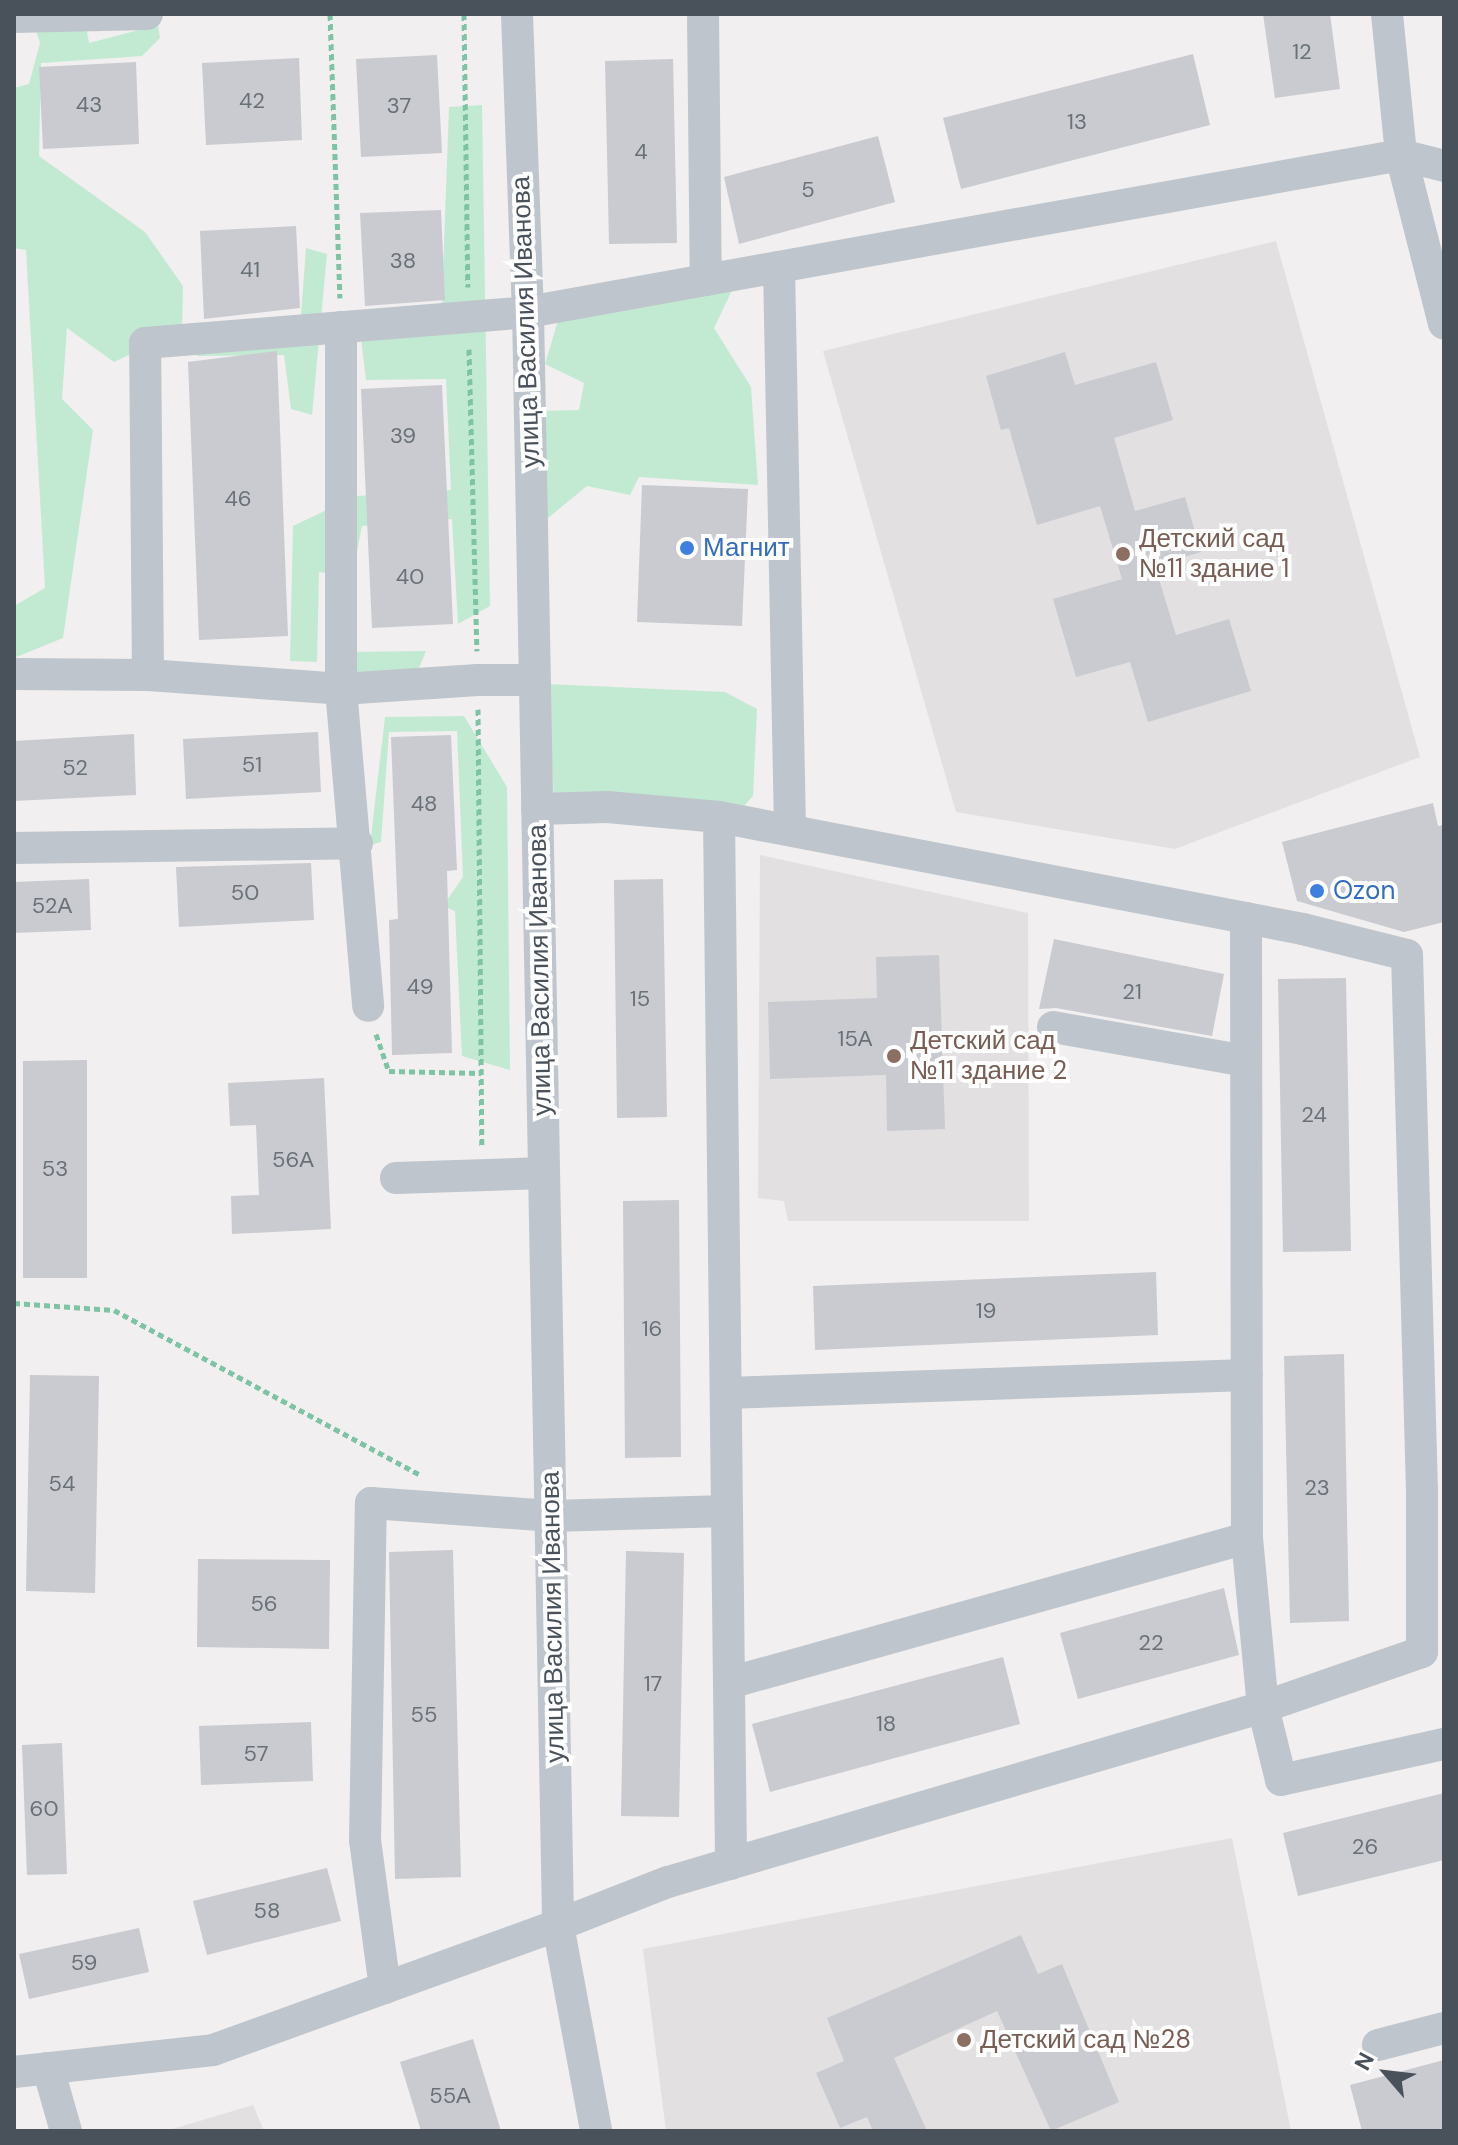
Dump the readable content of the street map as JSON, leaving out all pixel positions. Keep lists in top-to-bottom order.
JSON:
{
  "streets": {
    "street": ["улица Василия Иванова"]
  },
  "places": [
    "Магнит",
    "Детский сад №11 здание 1",
    "Ozon",
    "Детский сад №11 здание 2",
    "Детский сад №28"
  ],
  "house_numbers": [
    "12",
    "42",
    "43",
    "37",
    "13",
    "4",
    "5",
    "38",
    "41",
    "39",
    "46",
    "40",
    "51",
    "52",
    "48",
    "50",
    "52А",
    "49",
    "21",
    "15",
    "15А",
    "24",
    "56А",
    "53",
    "19",
    "16",
    "54",
    "23",
    "56",
    "22",
    "17",
    "55",
    "18",
    "57",
    "60",
    "26",
    "58",
    "59",
    "55А"
  ],
  "north": "top left"
}
